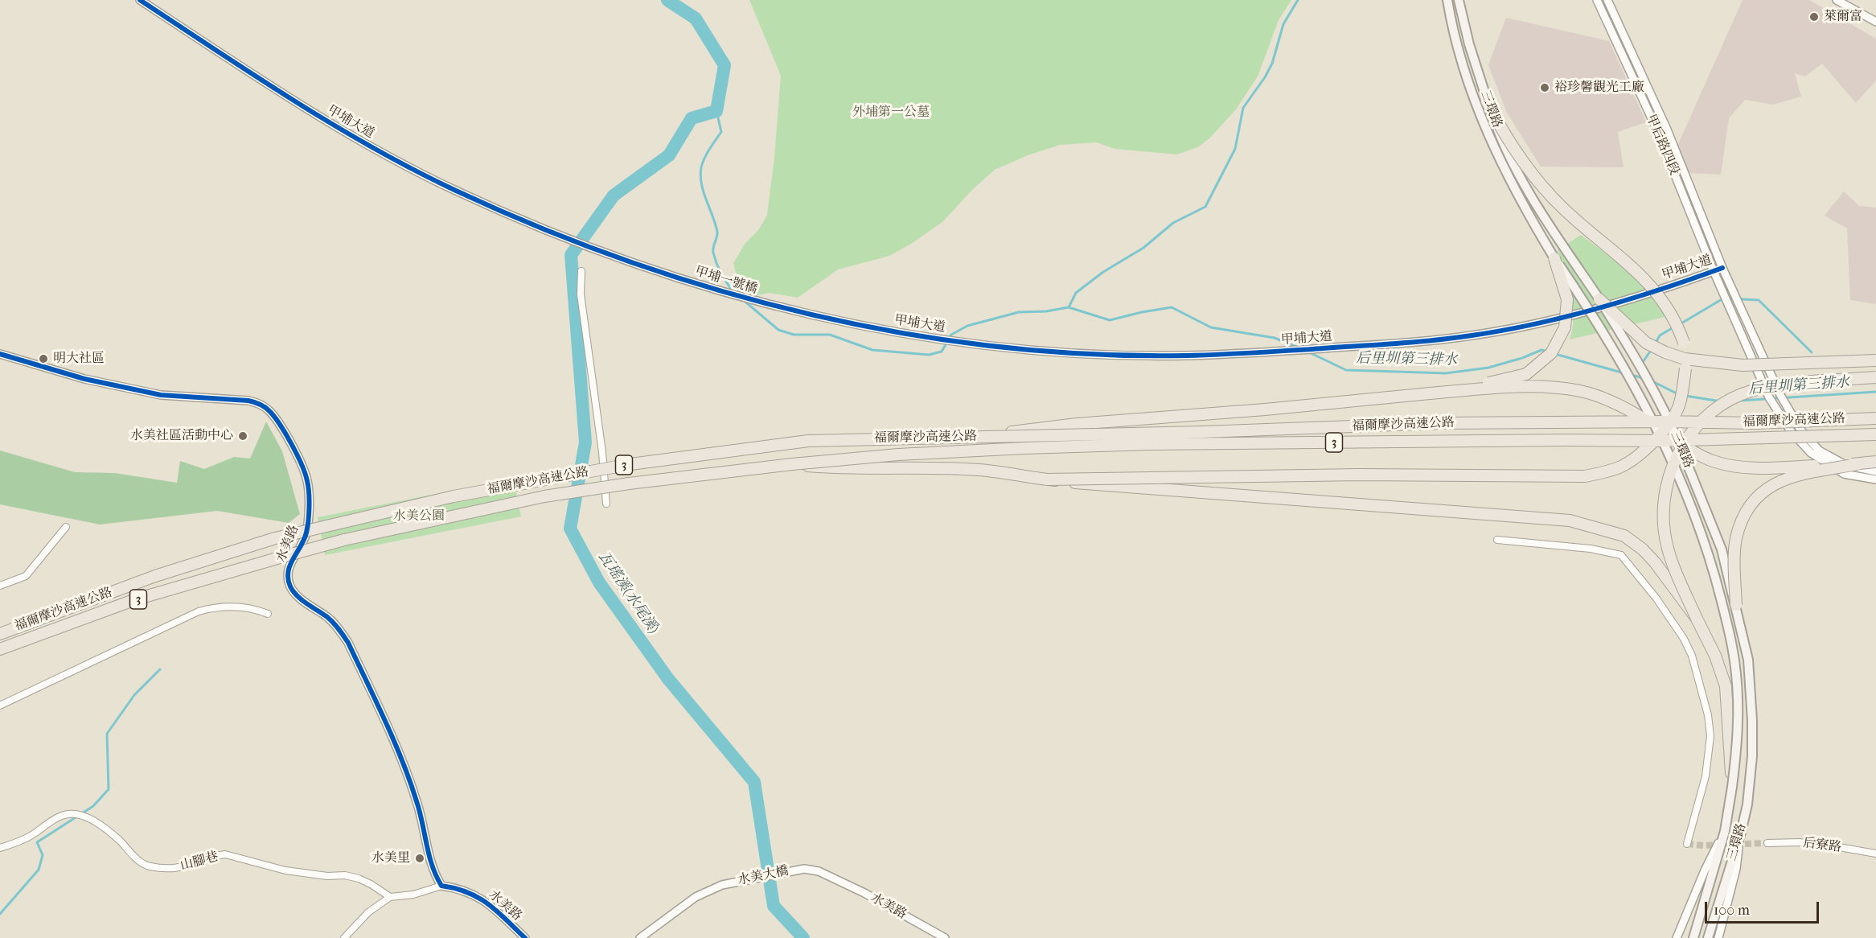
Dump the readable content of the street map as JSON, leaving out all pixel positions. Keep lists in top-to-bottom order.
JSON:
{
  "streets": {
    "highway": ["福爾摩沙高速公路", "3"],
    "main road": ["三環路"],
    "street": [
      "甲埔大道",
      "甲后路四段",
      "甲埔一號橋",
      "水美路",
      "后寮路",
      "山腳巷",
      "水美大橋"
    ]
  },
  "crossings": [
    ["甲埔大道", "甲后路四段"],
    ["甲埔大道", "甲埔一號橋"],
    ["水美路", "水美大橋"]
  ],
  "water": ["后里圳第三排水", "瓦瑤溪(水尾溪)"],
  "parks": ["外埔第一公墓", "水美公園"],
  "places": [
    "萊爾富",
    "裕珍馨觀光工廠",
    "明大社區",
    "水美社區活動中心",
    "水美里"
  ],
  "scale_bar": "100 m"
}
